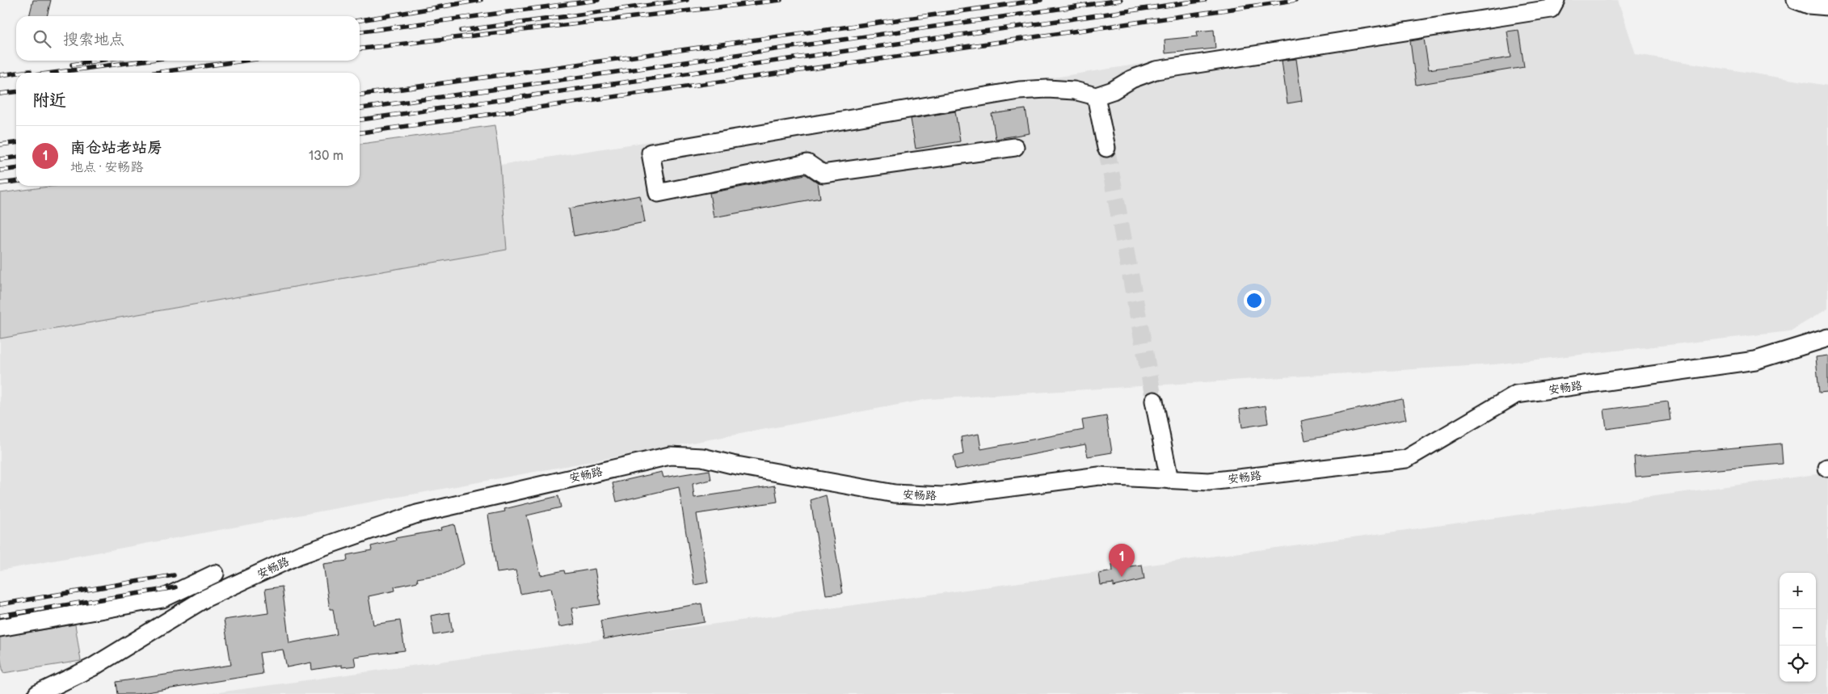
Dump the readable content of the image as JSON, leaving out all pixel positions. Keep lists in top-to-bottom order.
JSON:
{
  "streets": {
    "street": ["安畅路"]
  },
  "page": {
    "search": "搜索地点",
    "heading": "附近",
    "list": [
      {
        "mark": "1",
        "name": "南仓站老站房",
        "note": "地点 · 安畅路",
        "value": "130 m"
      }
    ],
    "pins": "1",
    "map_buttons": ["+", "−"]
  }
}
